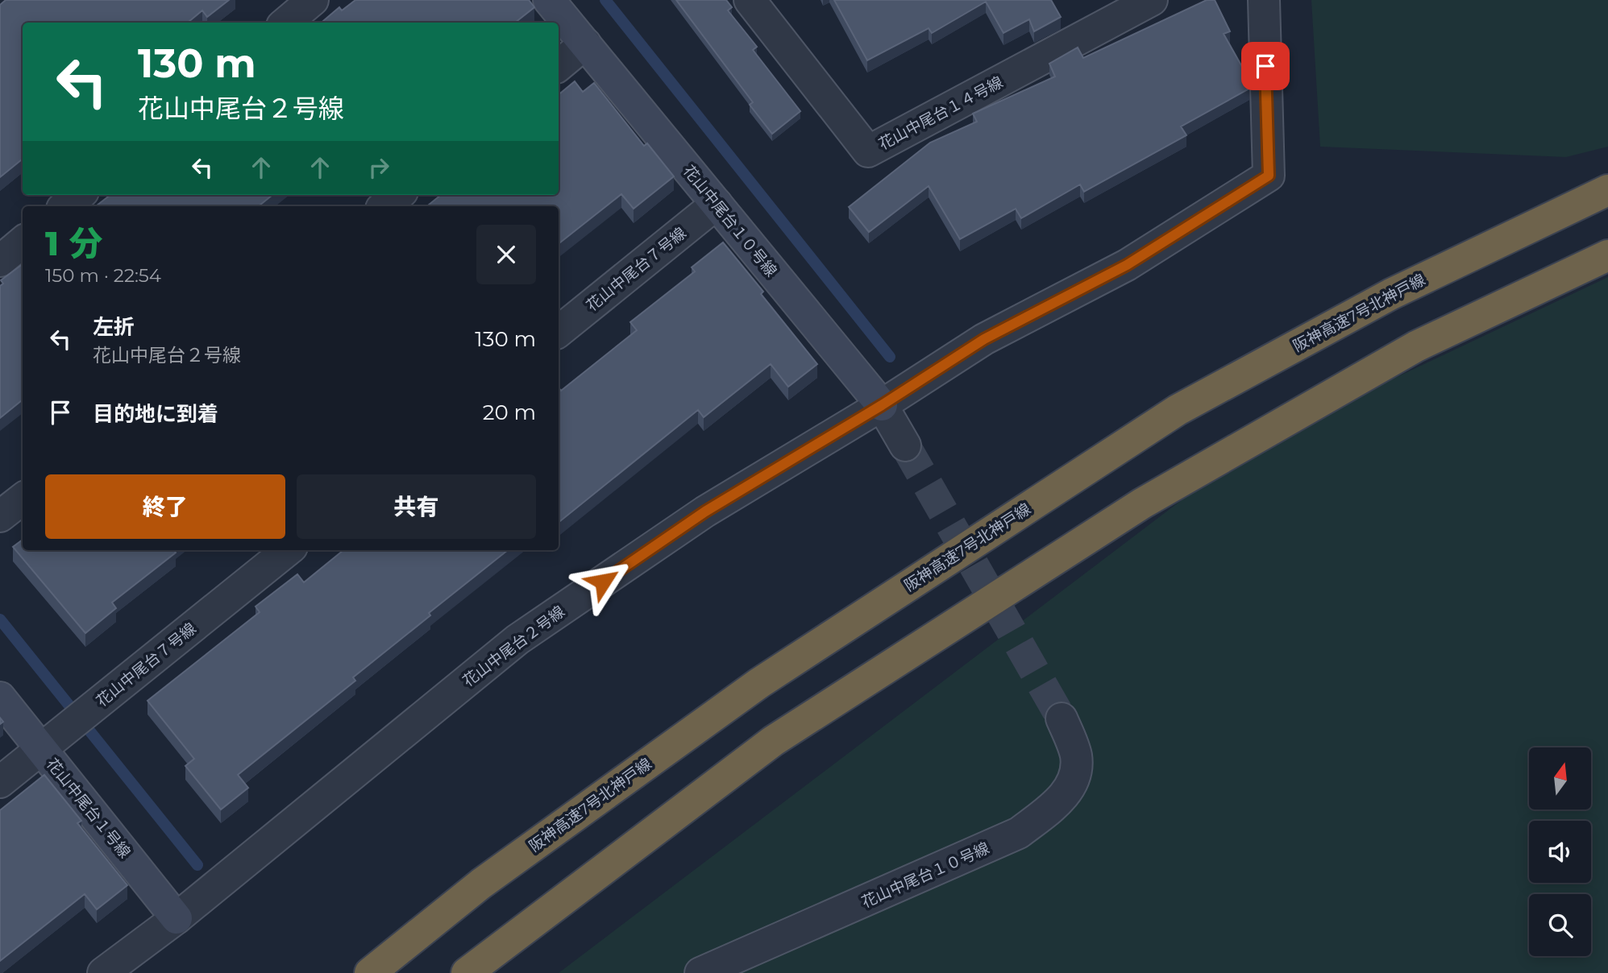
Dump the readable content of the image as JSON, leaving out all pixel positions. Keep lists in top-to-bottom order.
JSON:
{
  "streets": {
    "highway": ["阪神高速7号北神戸線"],
    "street": [
      "花山中尾台１４号線",
      "花山中尾台１０号線",
      "花山中尾台７号線",
      "花山中尾台２号線",
      "花山中尾台１号線"
    ]
  },
  "crossings": [
    ["花山中尾台１０号線", "花山中尾台７号線"],
    ["花山中尾台１０号線", "花山中尾台２号線"],
    ["花山中尾台７号線", "花山中尾台１号線"],
    ["花山中尾台２号線", "花山中尾台１号線"]
  ],
  "north": "top",
  "page": {
    "turn": ["130 m", "花山中尾台２号線"],
    "heading": ["1 分", "150 m · 22:54"],
    "list": [
      {
        "name": "左折",
        "note": "花山中尾台２号線",
        "value": "130 m"
      },
      {
        "name": "目的地に到着",
        "value": "20 m"
      }
    ],
    "buttons": ["終了", "共有"]
  }
}
